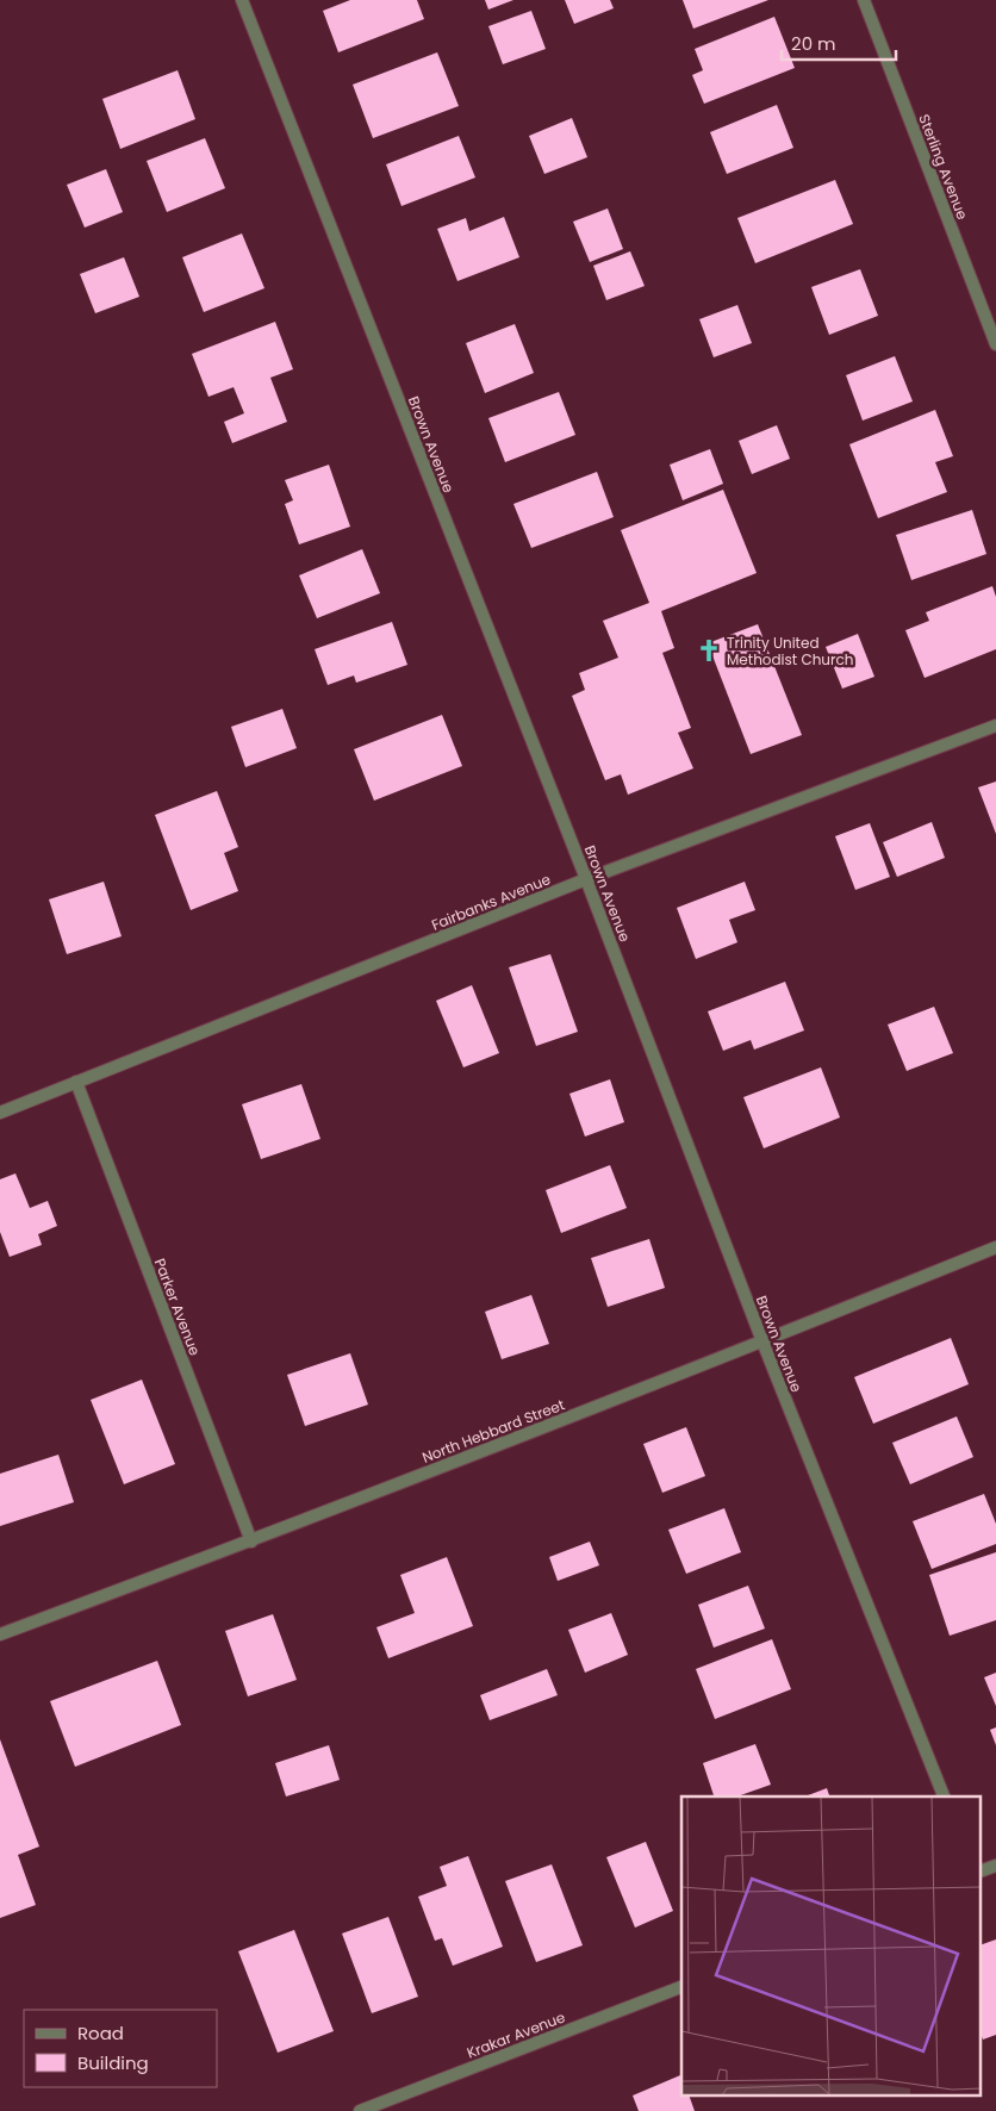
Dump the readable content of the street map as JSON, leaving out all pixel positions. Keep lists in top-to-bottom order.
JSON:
{
  "streets": {
    "street": [
      "Sterling Avenue",
      "Brown Avenue",
      "Fairbanks Avenue",
      "Parker Avenue",
      "North Hebbard Street",
      "Krakar Avenue"
    ]
  },
  "crossings": [
    ["Brown Avenue", "Fairbanks Avenue"],
    ["Brown Avenue", "North Hebbard Street"],
    ["Fairbanks Avenue", "Parker Avenue"],
    ["Parker Avenue", "North Hebbard Street"]
  ],
  "places": {
    "church": ["Trinity United Methodist Church"]
  },
  "legend": ["Road", "Building"],
  "scale_bar": "20 m"
}
